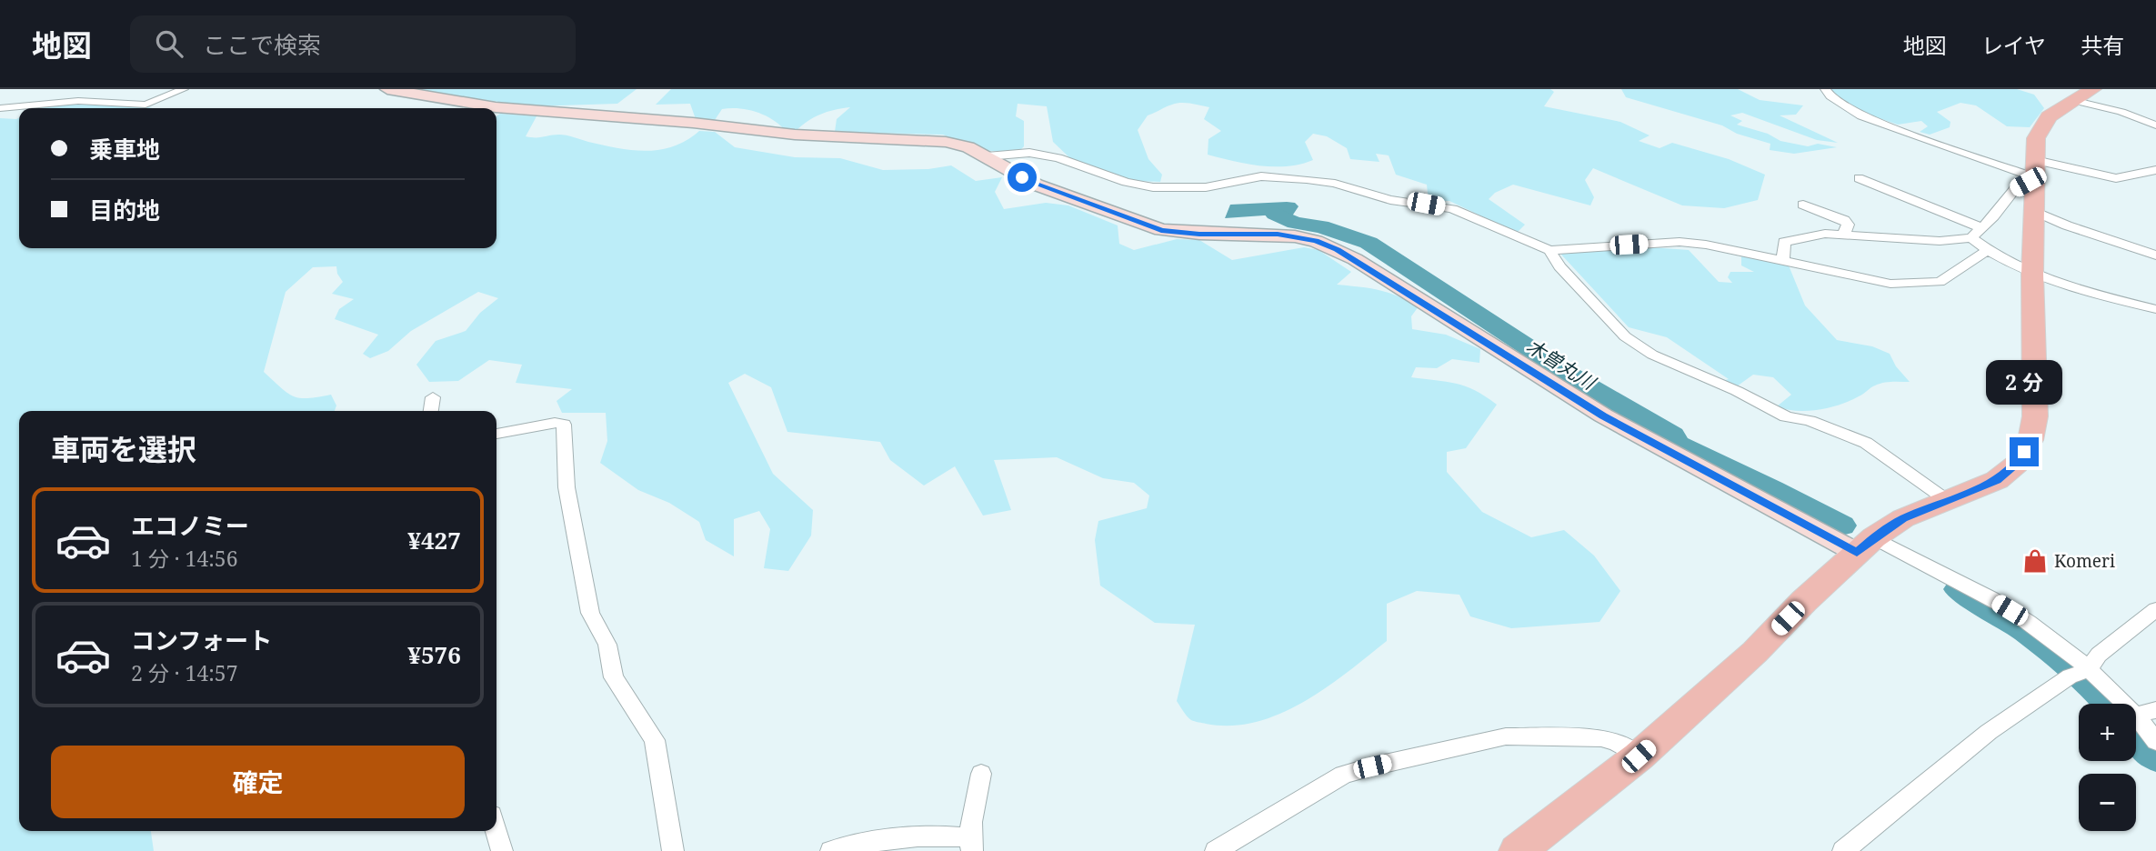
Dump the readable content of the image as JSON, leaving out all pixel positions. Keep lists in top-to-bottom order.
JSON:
{
  "water": ["木曽丸川"],
  "places": {
    "shop": ["Komeri"]
  },
  "page": {
    "header": "地図",
    "search": "ここで検索",
    "nav": ["地図", "レイヤ", "共有"],
    "banner": ["乗車地", "目的地"],
    "bubble": "2 分",
    "heading": "車両を選択",
    "list": [
      {
        "name": "エコノミー",
        "note": "1 分 · 14:56",
        "value": "¥427"
      },
      {
        "name": "コンフォート",
        "note": "2 分 · 14:57",
        "value": "¥576"
      }
    ],
    "map_buttons": ["+", "−"],
    "buttons": "確定"
  }
}
